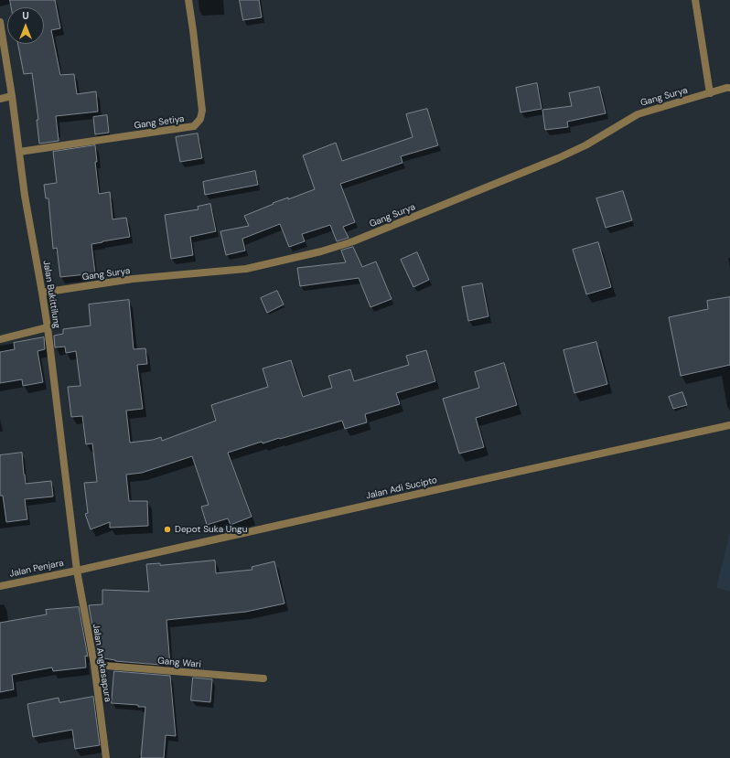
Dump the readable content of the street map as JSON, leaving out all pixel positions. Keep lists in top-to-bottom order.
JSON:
{
  "streets": {
    "street": [
      "Gang Surya",
      "Gang Setiya",
      "Jalan Bukittilung",
      "Jalan Adi Sucipto",
      "Jalan Penjara",
      "Jalan Angkasapura",
      "Gang Wari"
    ]
  },
  "crossings": [
    ["Gang Surya", "Jalan Bukittilung"],
    ["Gang Setiya", "Jalan Bukittilung"],
    ["Jalan Bukittilung", "Jalan Adi Sucipto"],
    ["Jalan Bukittilung", "Jalan Penjara"],
    ["Jalan Bukittilung", "Jalan Angkasapura"],
    ["Jalan Adi Sucipto", "Jalan Penjara"],
    ["Jalan Adi Sucipto", "Jalan Angkasapura"],
    ["Jalan Penjara", "Jalan Angkasapura"],
    ["Jalan Angkasapura", "Gang Wari"]
  ],
  "places": ["Depot Suka Ungu"],
  "north": "top"
}
